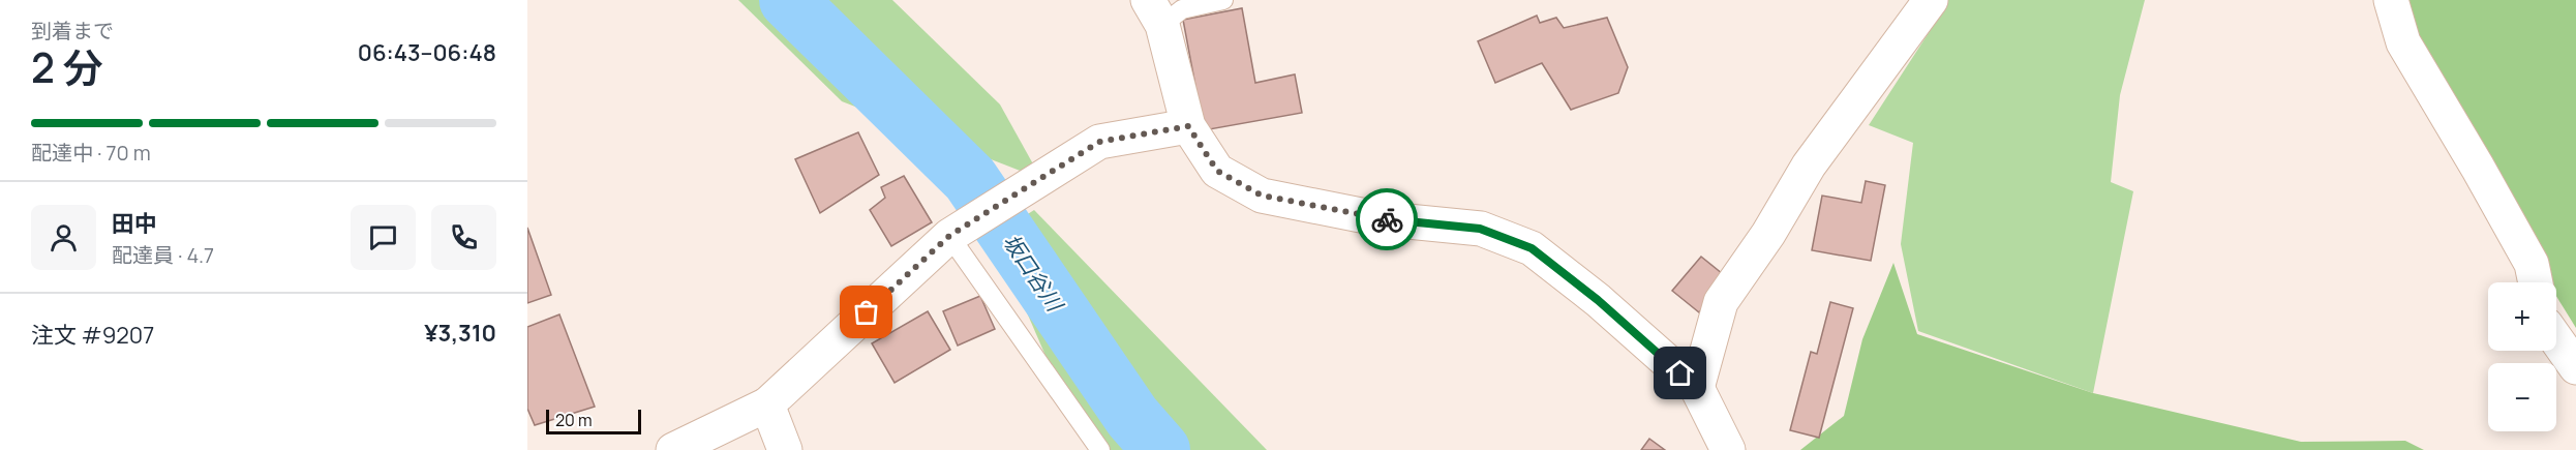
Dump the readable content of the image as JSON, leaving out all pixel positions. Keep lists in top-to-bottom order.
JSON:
{
  "water": ["坂口谷川"],
  "scale_bar": "20 m",
  "page": {
    "heading": ["2 分", "到着まで", "06:43–06:48"],
    "panel": [
      "田中",
      "配達員 · 4.7",
      "注文 #9207",
      "¥3,310"
    ],
    "bar": "配達中 · 70 m",
    "map_buttons": ["+", "−"],
    "scale": "20 m"
  }
}
